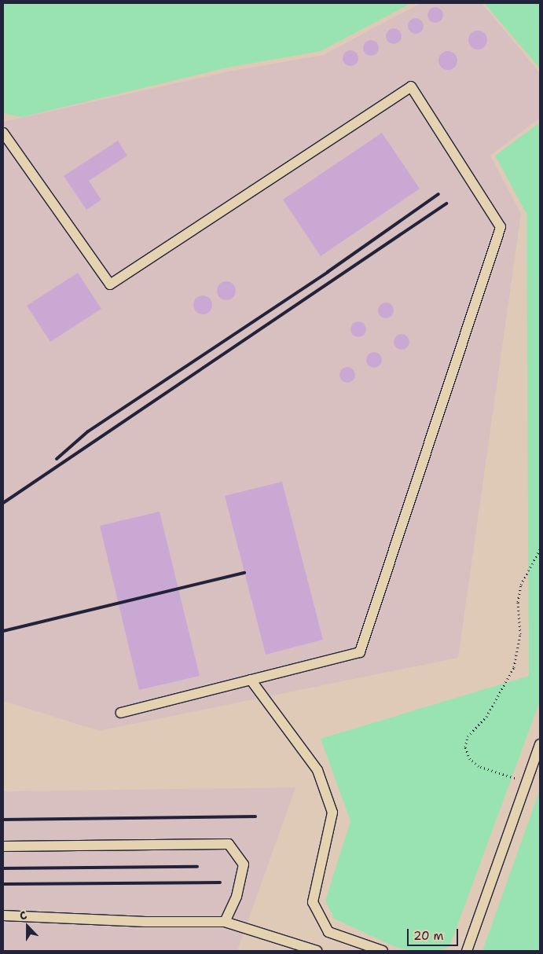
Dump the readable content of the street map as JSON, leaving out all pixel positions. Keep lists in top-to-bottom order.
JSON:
{
  "scale_bar": "20 m",
  "north": "top"
}
